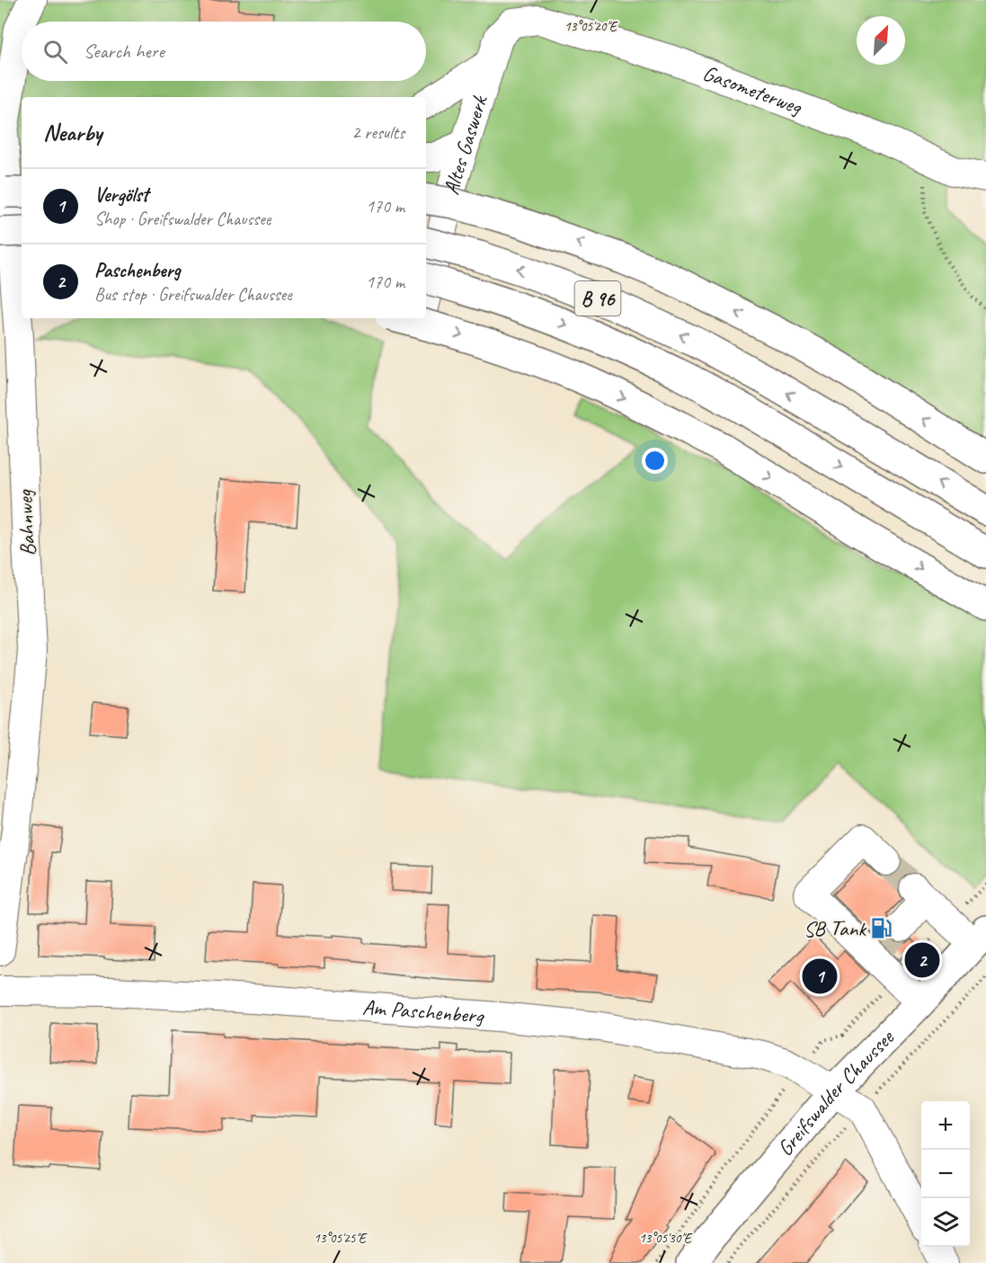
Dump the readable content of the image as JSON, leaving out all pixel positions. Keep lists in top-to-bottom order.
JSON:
{
  "streets": {
    "main road": ["B 96", "Greifswalder Chaussee"],
    "street": [
      "Gasometerweg",
      "Altes Gaswerk",
      "Bahnweg",
      "Am Paschenberg"
    ]
  },
  "crossings": [
    ["Gasometerweg", "Altes Gaswerk"],
    ["Am Paschenberg", "Greifswalder Chaussee"]
  ],
  "places": {
    "fuel station": ["SB Tank"]
  },
  "north": "top right",
  "page": {
    "search": "Search here",
    "heading": ["Nearby", "2 results"],
    "list": [
      {
        "mark": "1",
        "name": "Vergölst",
        "note": "Shop · Greifswalder Chaussee",
        "value": "170 m"
      },
      {
        "mark": "2",
        "name": "Paschenberg",
        "note": "Bus stop · Greifswalder Chaussee",
        "value": "170 m"
      }
    ],
    "pins": ["2", "1"],
    "map_buttons": ["+", "−"]
  },
  "coordinates": ["13°05'20\"E", "13°05'25\"E", "13°05'30\"E"]
}
